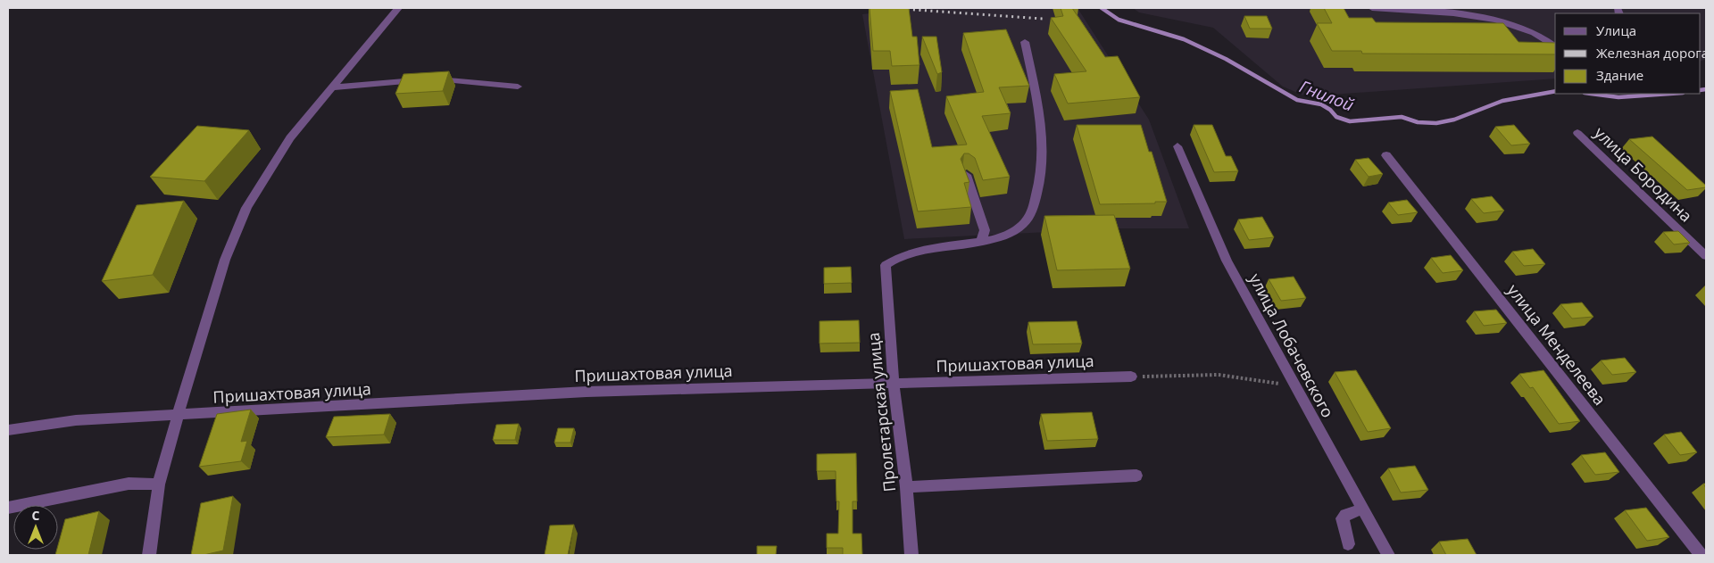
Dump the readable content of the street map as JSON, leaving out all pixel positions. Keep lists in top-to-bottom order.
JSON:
{
  "streets": {
    "street": [
      "улица Бородина",
      "улица Менделеева",
      "улица Лобачевского",
      "Пришахтовая улица",
      "Пролетарская улица"
    ]
  },
  "crossings": [
    ["Пришахтовая улица", "Пролетарская улица"]
  ],
  "water": ["Гнилой"],
  "legend": ["Улица", "Железная дорога", "Здание"],
  "north": "top"
}
